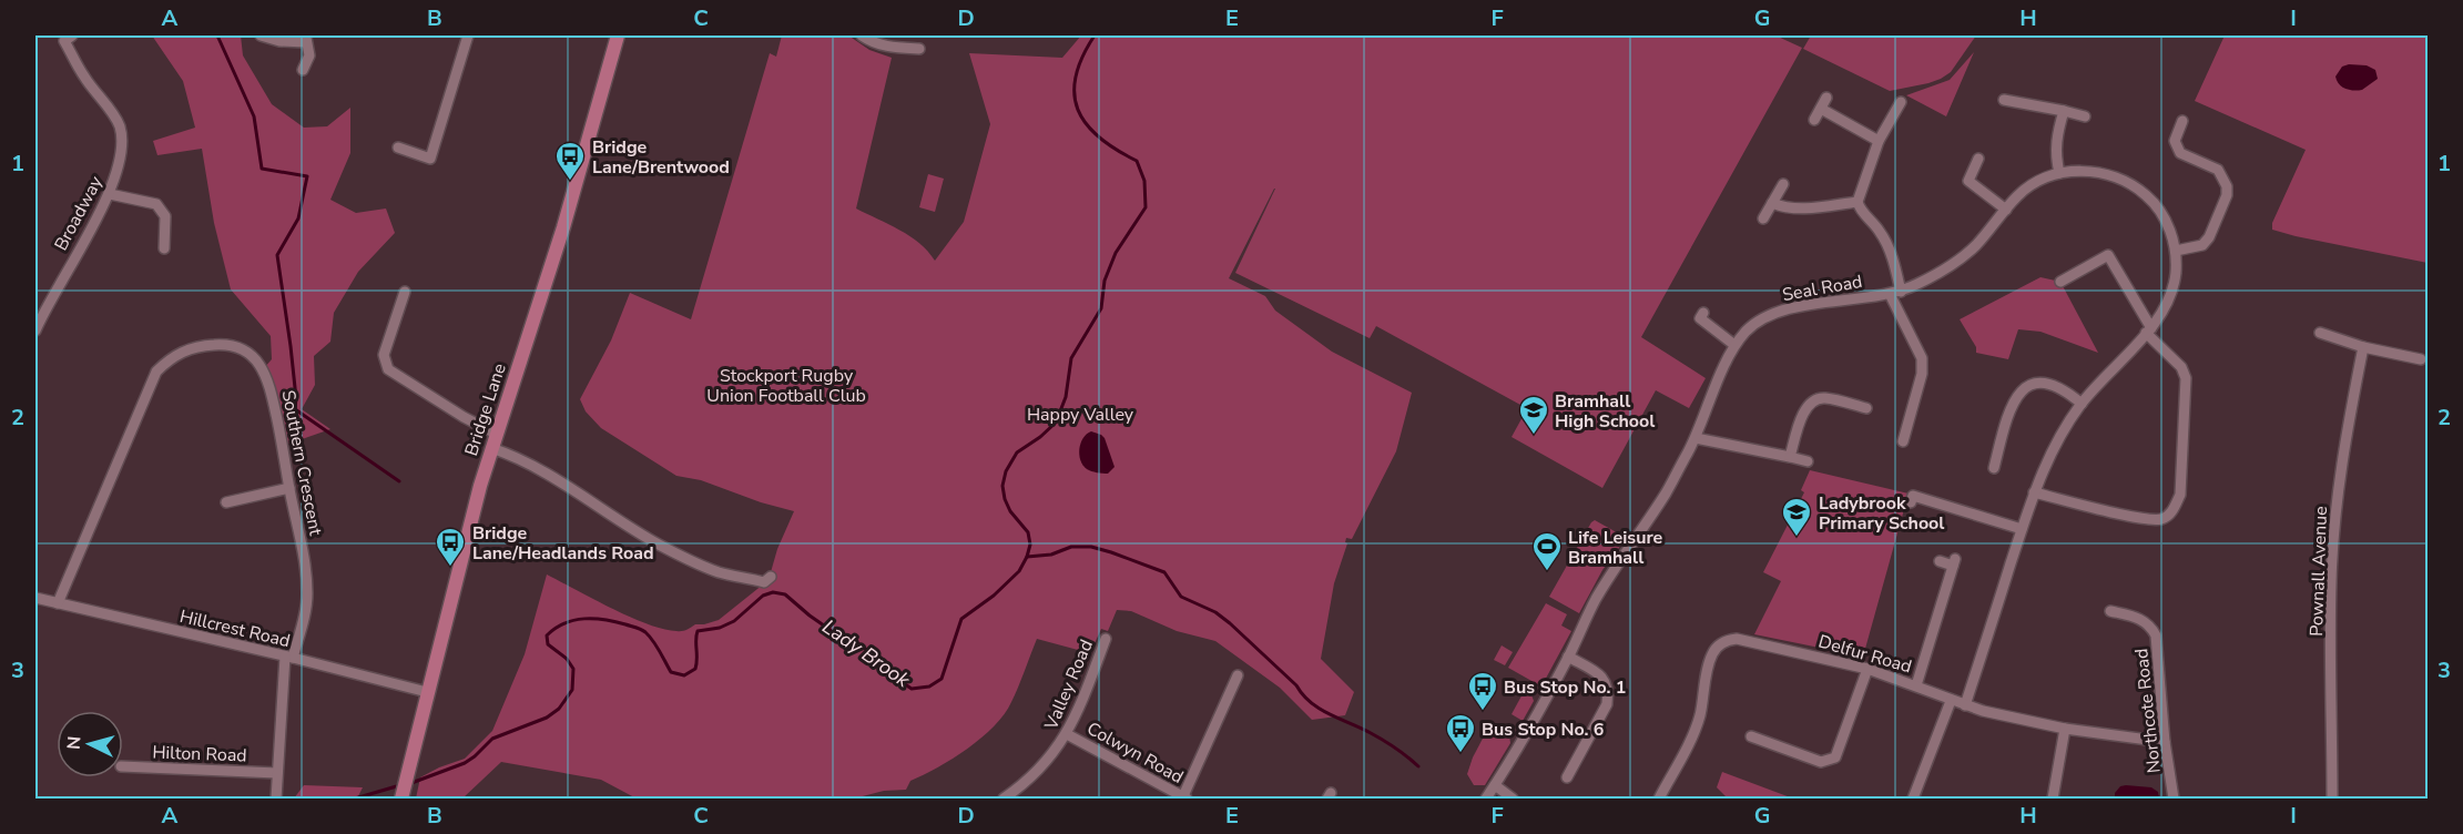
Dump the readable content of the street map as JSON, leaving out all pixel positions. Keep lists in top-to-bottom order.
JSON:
{
  "streets": {
    "main road": ["Bridge Lane"],
    "street": [
      "Broadway",
      "Seal Road",
      "Southern Crescent",
      "Pownall Avenue",
      "Hillcrest Road",
      "Delfur Road",
      "Valley Road",
      "Northcote Road",
      "Colwyn Road",
      "Hilton Road"
    ]
  },
  "crossings": [
    ["Seal Road", "Delfur Road"],
    ["Bridge Lane", "Hillcrest Road"],
    ["Southern Crescent", "Hillcrest Road"],
    ["Southern Crescent", "Hilton Road"],
    ["Delfur Road", "Northcote Road"],
    ["Valley Road", "Colwyn Road"]
  ],
  "water": ["Lady Brook"],
  "parks": ["Stockport Rugby Union Football Club", "Happy Valley"],
  "places": {
    "bus stop": [
      "Bridge Lane/Brentwood",
      "Bridge Lane/Headlands Road",
      "Bus Stop No. 1",
      "Bus Stop No. 6"
    ],
    "school or university": ["Bramhall High School", "Ladybrook Primary School"],
    "sports": ["Life Leisure Bramhall"]
  },
  "north": "left",
  "grid": {
    "columns": [
      "A",
      "B",
      "C",
      "D",
      "E",
      "F",
      "G",
      "H",
      "I"
    ],
    "rows": ["1", "2", "3"]
  }
}
